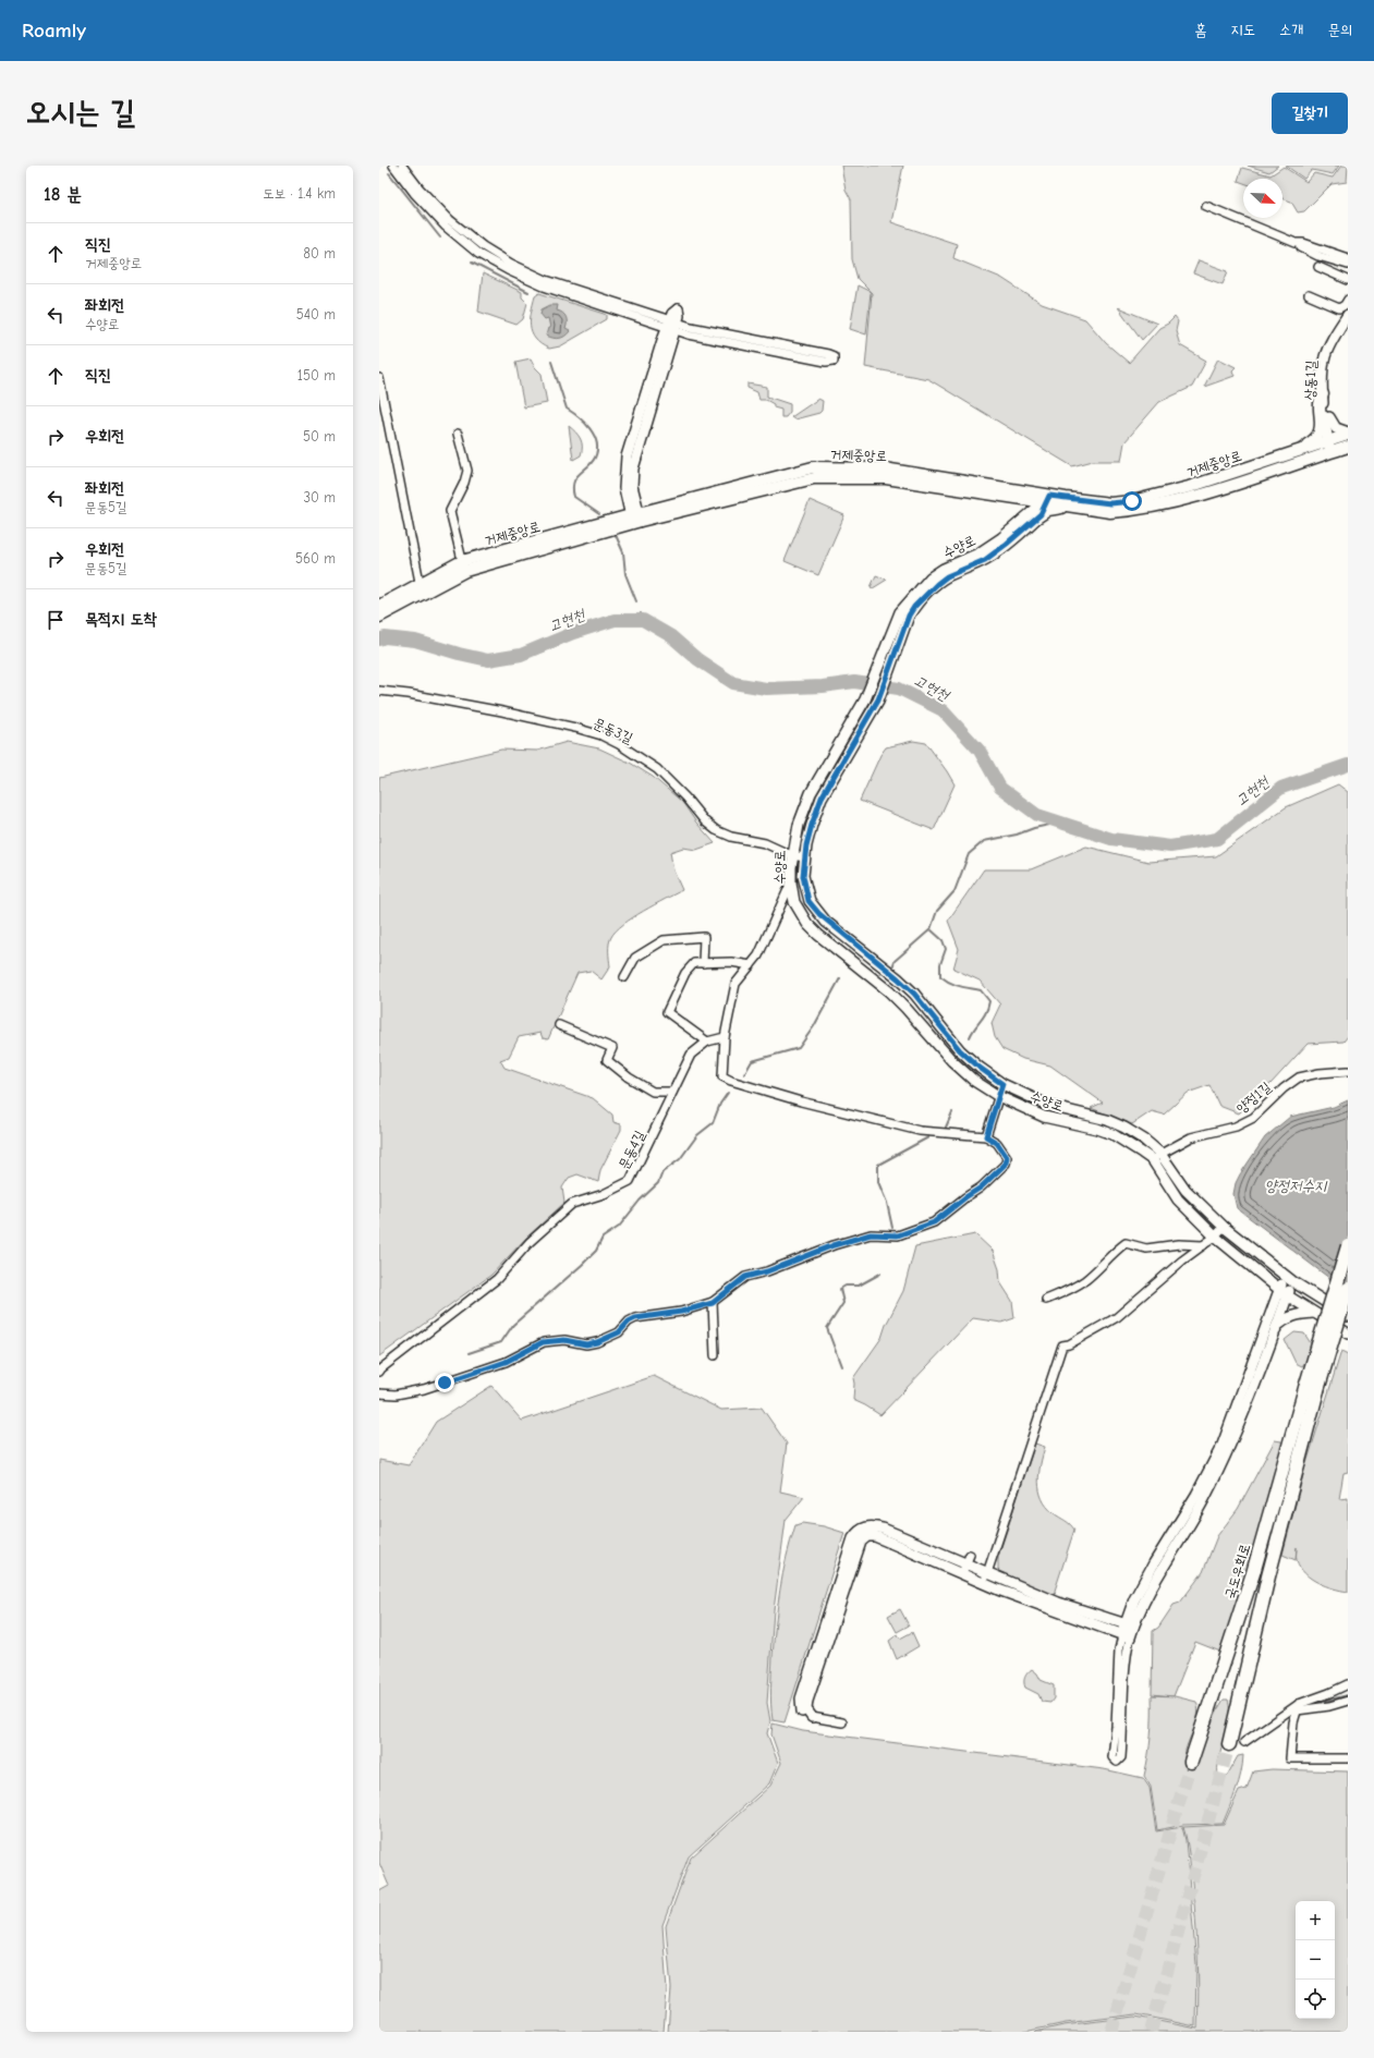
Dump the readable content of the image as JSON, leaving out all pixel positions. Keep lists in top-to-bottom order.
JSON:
{
  "streets": {
    "highway": ["국도우회로"],
    "main road": ["거제중앙로"],
    "street": [
      "상동1길",
      "수양로",
      "문동3길",
      "양정1길",
      "문동4길"
    ]
  },
  "crossings": [
    ["상동1길", "거제중앙로"],
    ["거제중앙로", "수양로"],
    ["수양로", "문동3길"],
    ["수양로", "양정1길"]
  ],
  "water": ["고현천", "양정저수지"],
  "north": "bottom right",
  "page": {
    "header": "Roamly",
    "nav": [
      "홈",
      "지도",
      "소개",
      "문의"
    ],
    "buttons": "길찾기",
    "title": "오시는 길",
    "heading": ["18 분", "도보 · 1.4 km"],
    "list": [
      ["직진", "거제중앙로", "80 m"],
      ["좌회전", "수양로", "540 m"],
      ["직진", "150 m"],
      ["우회전", "50 m"],
      ["좌회전", "문동5길", "30 m"],
      ["우회전", "문동5길", "560 m"],
      "목적지 도착"
    ],
    "map_buttons": ["+", "−"]
  }
}
